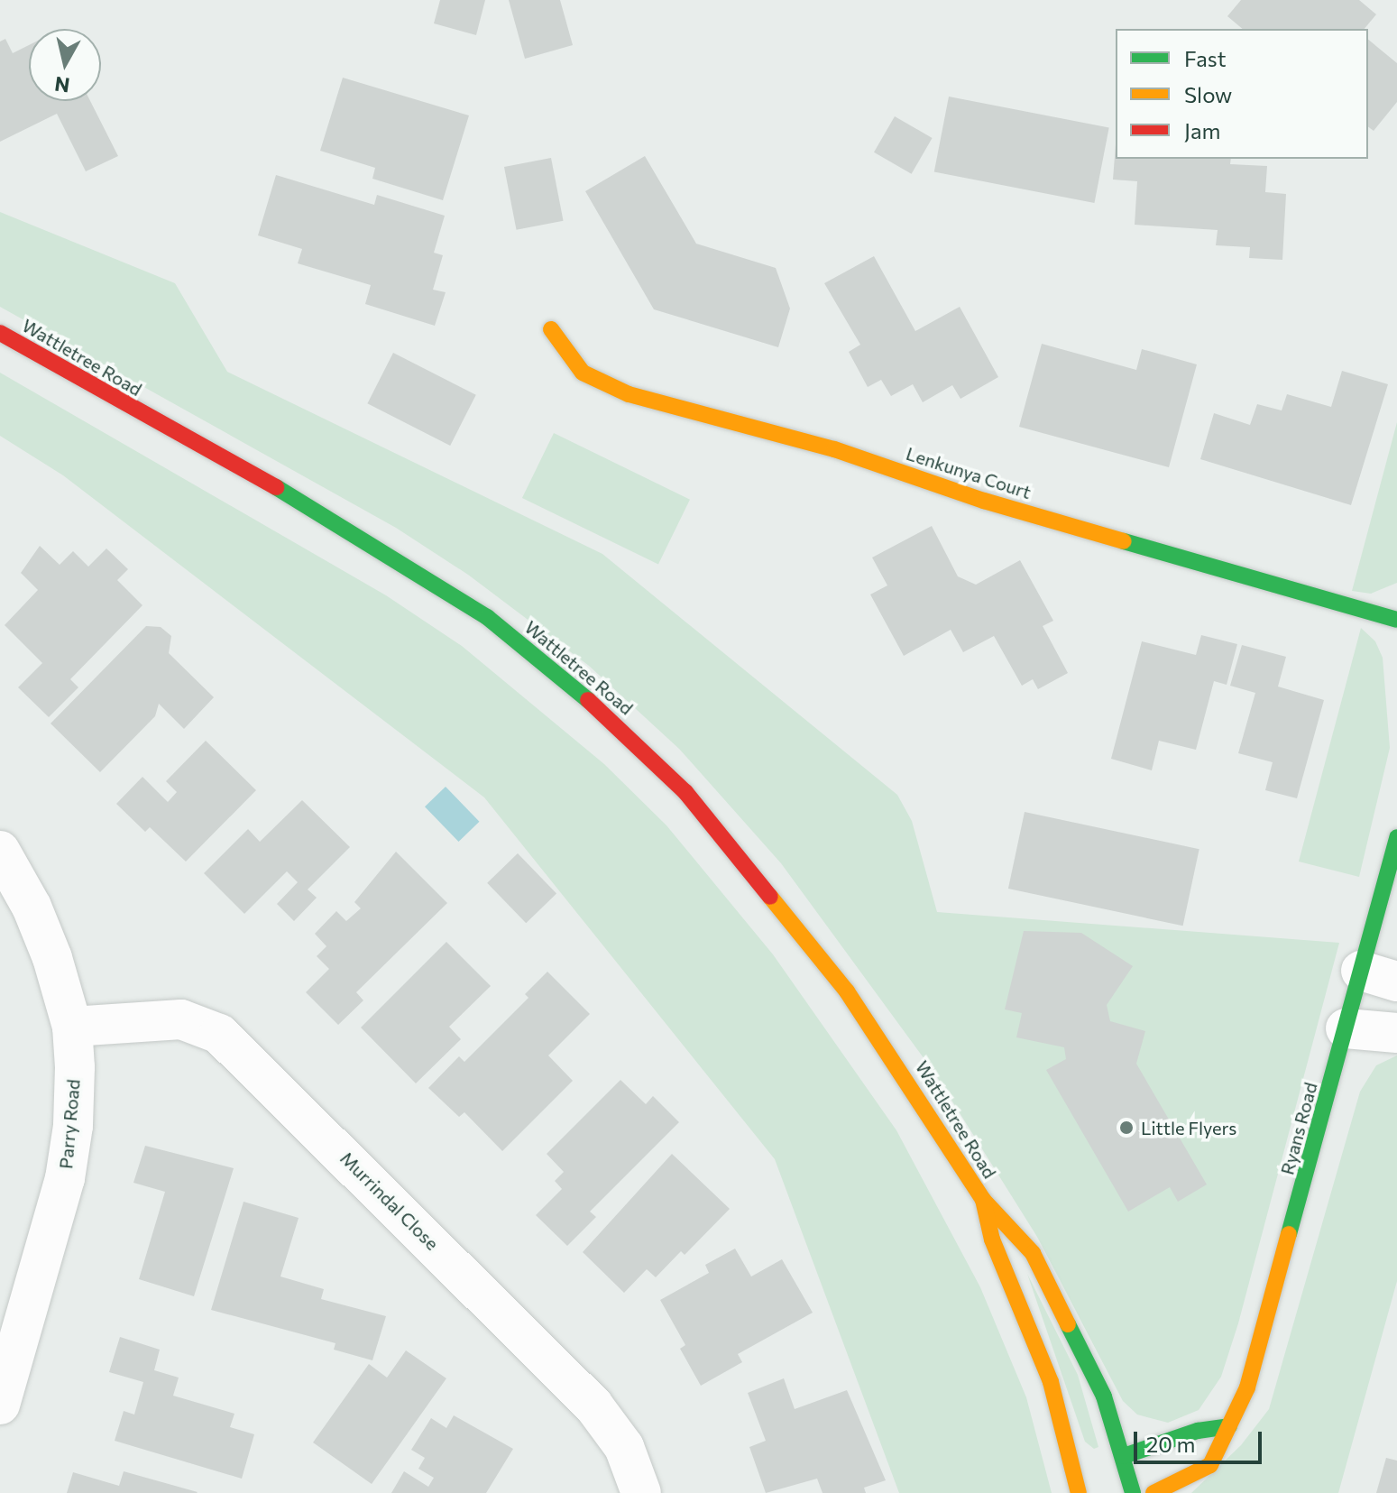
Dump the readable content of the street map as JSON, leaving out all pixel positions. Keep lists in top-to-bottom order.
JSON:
{
  "streets": {
    "main road": ["Wattletree Road", "Lenkunya Court", "Ryans Road"],
    "street": ["Parry Road", "Murrindal Close"]
  },
  "crossings": [
    ["Parry Road", "Murrindal Close"]
  ],
  "places": ["Little Flyers"],
  "legend": ["Fast", "Slow", "Jam"],
  "scale_bar": "20 m",
  "north": "bottom"
}
